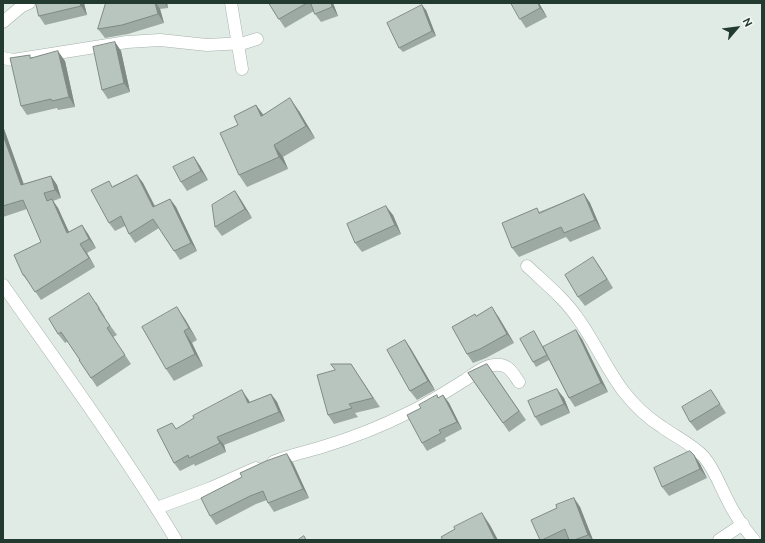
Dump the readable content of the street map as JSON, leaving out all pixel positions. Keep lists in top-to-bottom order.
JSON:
{
  "north": "top right"
}
